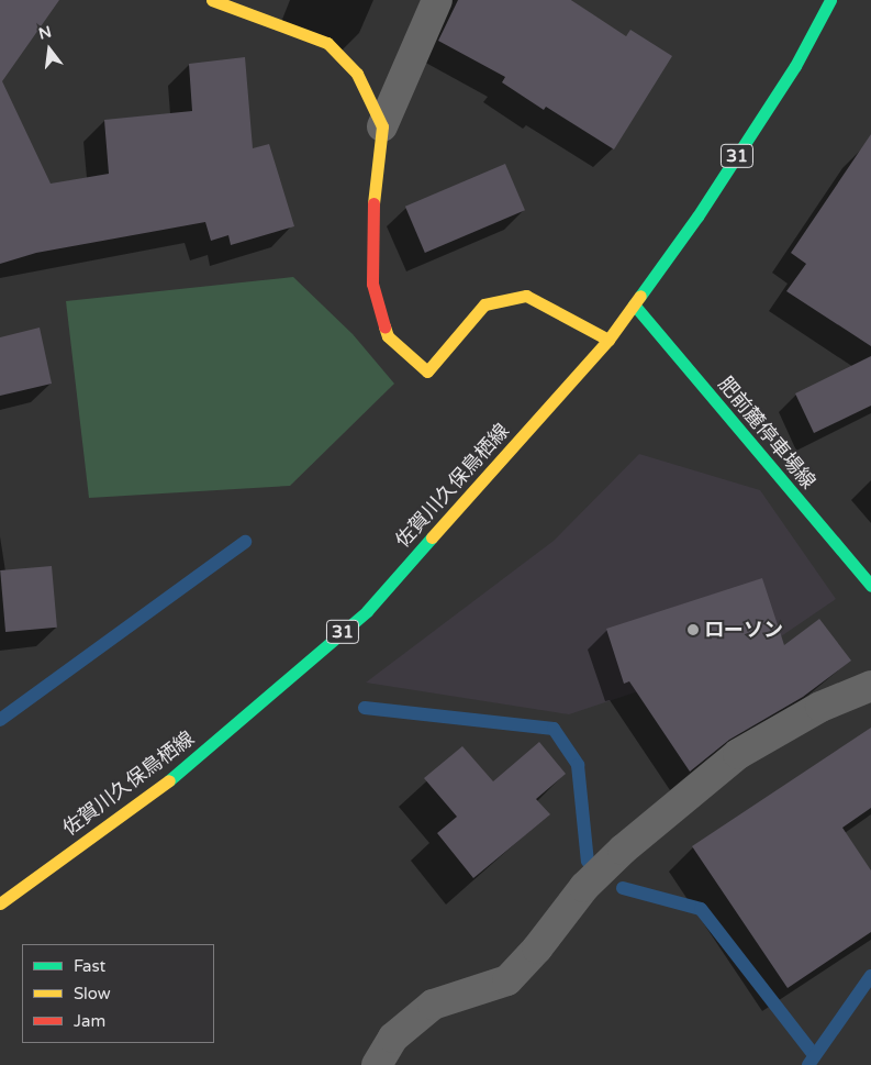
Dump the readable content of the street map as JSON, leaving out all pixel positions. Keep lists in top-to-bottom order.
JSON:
{
  "streets": {
    "main road": ["31", "肥前麓停車場線", "佐賀川久保鳥栖線"]
  },
  "crossings": [
    ["肥前麓停車場線", "佐賀川久保鳥栖線"]
  ],
  "places": ["ローソン"],
  "legend": ["Fast", "Slow", "Jam"],
  "north": "top"
}
